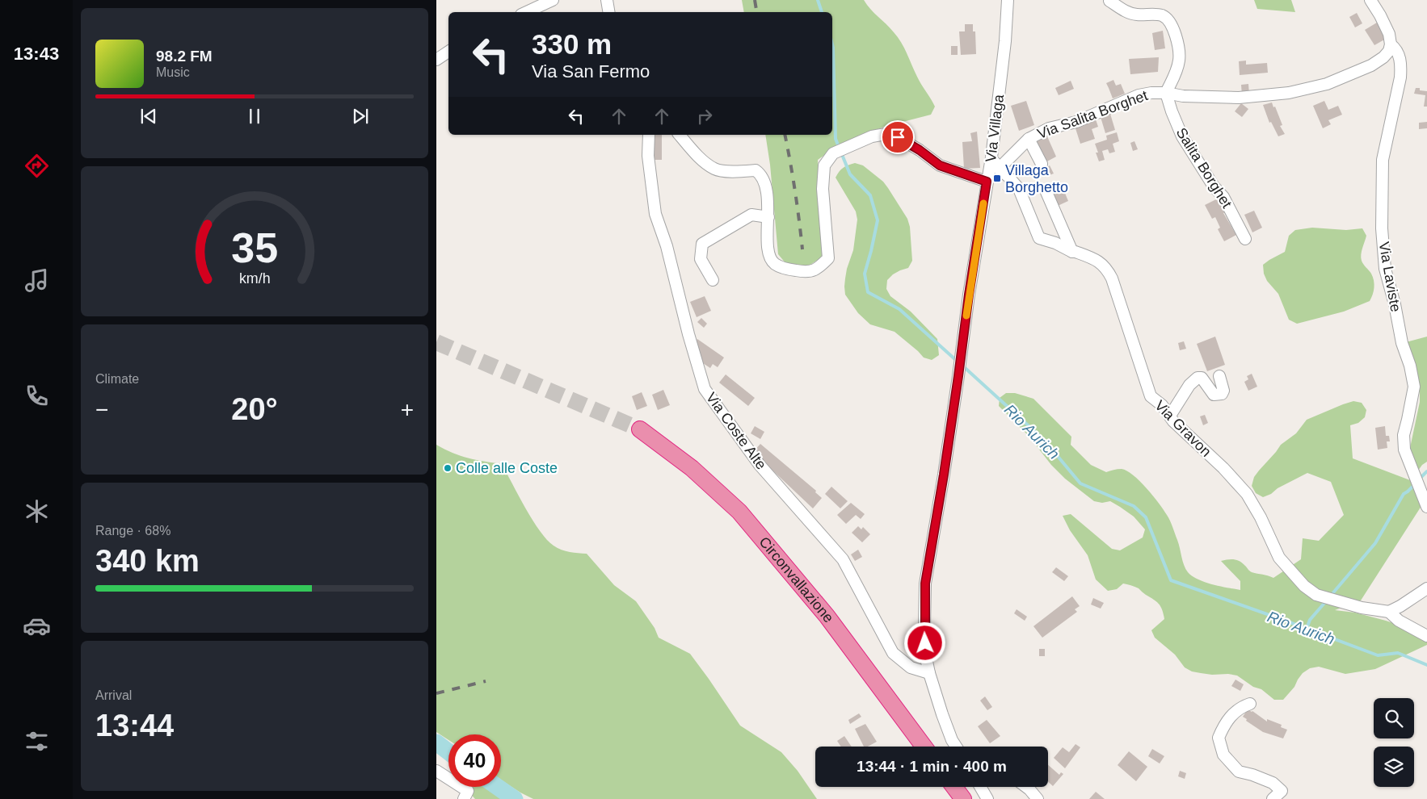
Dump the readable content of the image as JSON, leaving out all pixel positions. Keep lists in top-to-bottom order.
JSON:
{
  "streets": {
    "highway": ["Circonvallazione"],
    "street": [
      "Via Salita Borghet",
      "Via Villaga",
      "Salita Borghet",
      "Via Laviste",
      "Via Gravon",
      "Via Coste Alte"
    ]
  },
  "crossings": [
    ["Via Salita Borghet", "Salita Borghet"],
    ["Via Salita Borghet", "Via Laviste"],
    ["Via Salita Borghet", "Via Gravon"],
    ["Via Villaga", "Via Coste Alte"]
  ],
  "water": ["Rio Aurich"],
  "places": {
    "transit": ["Villaga Borghetto"],
    "other": ["Colle alle Coste"]
  },
  "page": {
    "tabs": "13:43",
    "turn": ["330 m", "Via San Fermo"],
    "song": ["98.2 FM", "Music"],
    "tile": [
      "Climate",
      ["Range · 68%", "340 km"],
      ["Arrival", "13:44"]
    ],
    "heat": ["−", "20°", "+"],
    "limit": "40",
    "trip": "13:44 · 1 min · 400 m",
    "gauge": ["35", "km/h"]
  }
}
